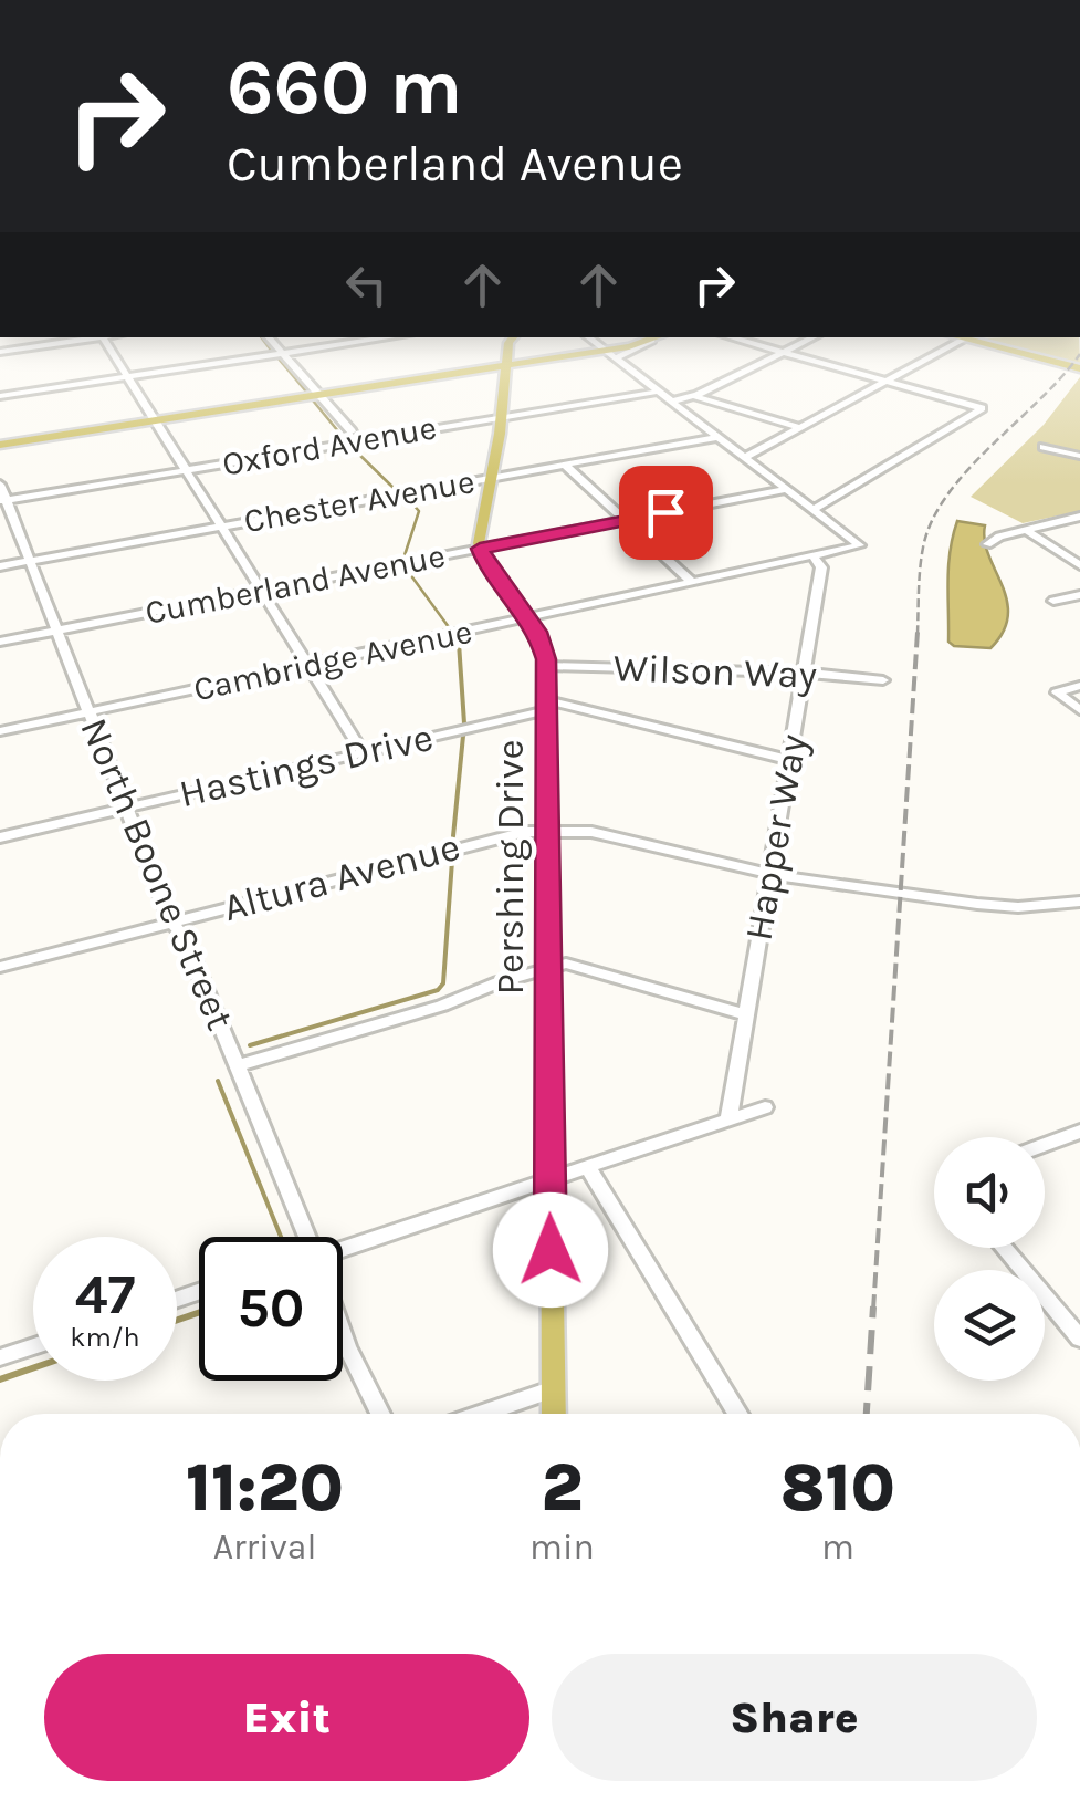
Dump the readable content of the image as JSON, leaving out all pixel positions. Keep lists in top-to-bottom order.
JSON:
{
  "streets": {
    "main road": ["Pershing Drive"],
    "street": [
      "Oxford Avenue",
      "Chester Avenue",
      "Cumberland Avenue",
      "Cambridge Avenue",
      "Wilson Way",
      "Hastings Drive",
      "Happer Way",
      "North Boone Street",
      "Altura Avenue"
    ]
  },
  "crossings": [
    ["Oxford Avenue", "North Boone Street"],
    ["Chester Avenue", "North Boone Street"],
    ["Cumberland Avenue", "Pershing Drive"],
    ["Cumberland Avenue", "North Boone Street"],
    ["Cambridge Avenue", "Happer Way"],
    ["Cambridge Avenue", "Pershing Drive"],
    ["Cambridge Avenue", "North Boone Street"],
    ["Wilson Way", "Happer Way"],
    ["Wilson Way", "Pershing Drive"],
    ["Hastings Drive", "Happer Way"],
    ["Hastings Drive", "Pershing Drive"],
    ["Hastings Drive", "North Boone Street"],
    ["Happer Way", "Altura Avenue"],
    ["Pershing Drive", "Altura Avenue"],
    ["North Boone Street", "Altura Avenue"]
  ],
  "page": {
    "turn": ["660 m", "Cumberland Avenue"],
    "speed": "47 km/h",
    "limit": "50",
    "eta": [
      "11:20",
      "Arrival",
      "2",
      "min",
      "810",
      "m"
    ],
    "buttons": ["Exit", "Share"]
  }
}
